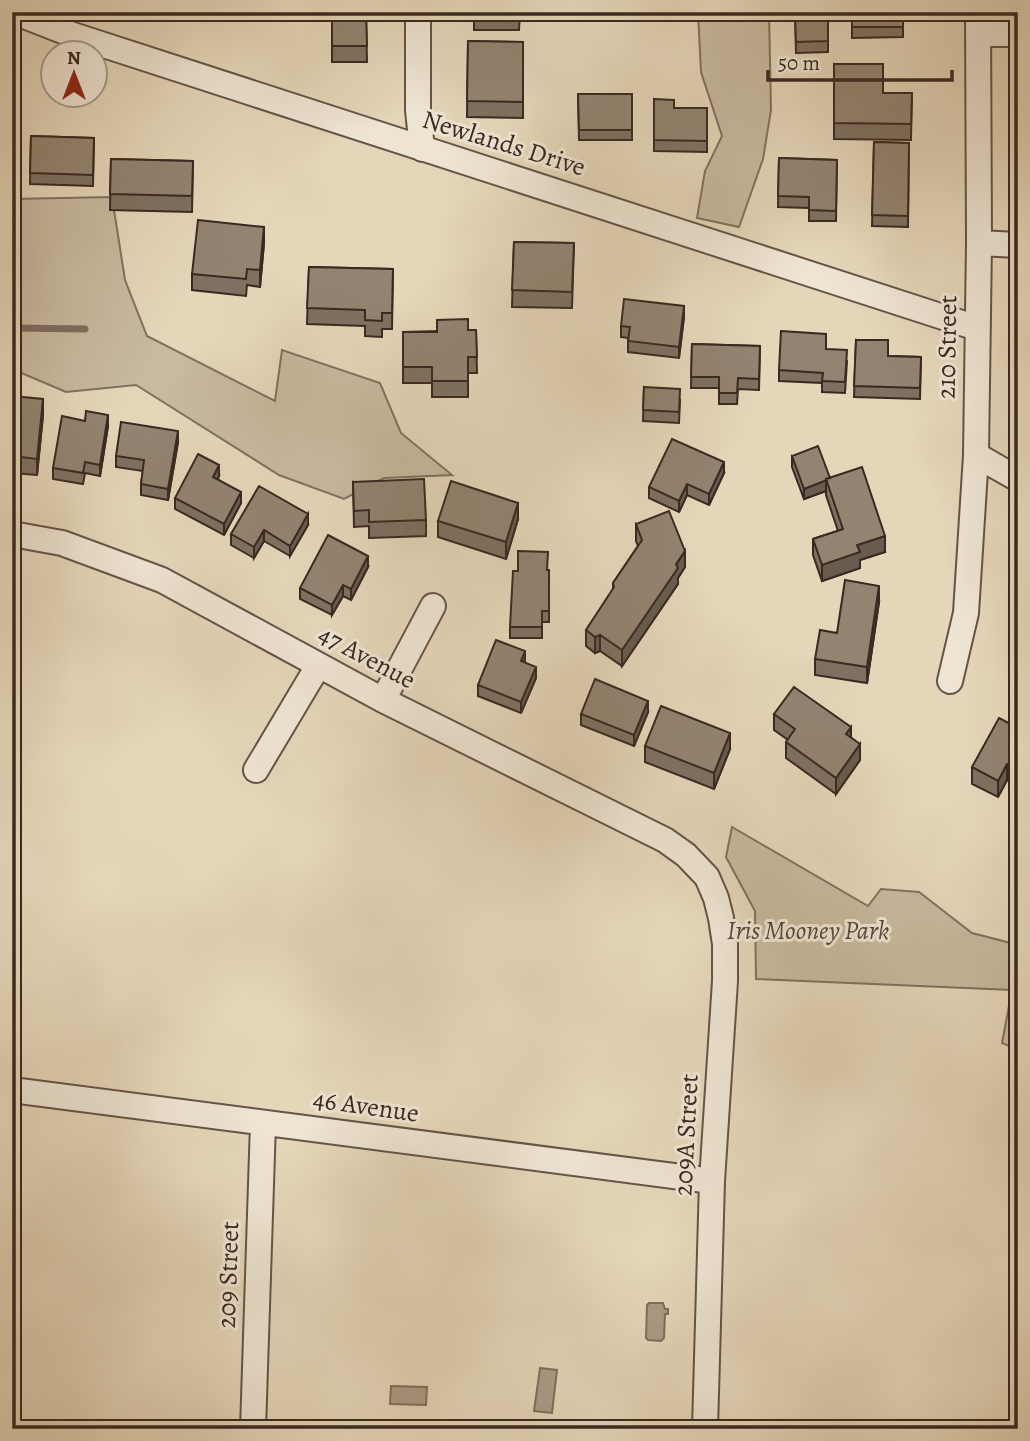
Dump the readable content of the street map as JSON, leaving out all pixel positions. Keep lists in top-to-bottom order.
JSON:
{
  "streets": {
    "street": [
      "Newlands Drive",
      "210 Street",
      "47 Avenue",
      "46 Avenue",
      "209A Street",
      "209 Street"
    ]
  },
  "crossings": [
    ["Newlands Drive", "210 Street"],
    ["47 Avenue", "209A Street"],
    ["46 Avenue", "209A Street"],
    ["46 Avenue", "209 Street"]
  ],
  "parks": ["Iris Mooney Park"],
  "scale_bar": "50 m",
  "north": "top"
}
